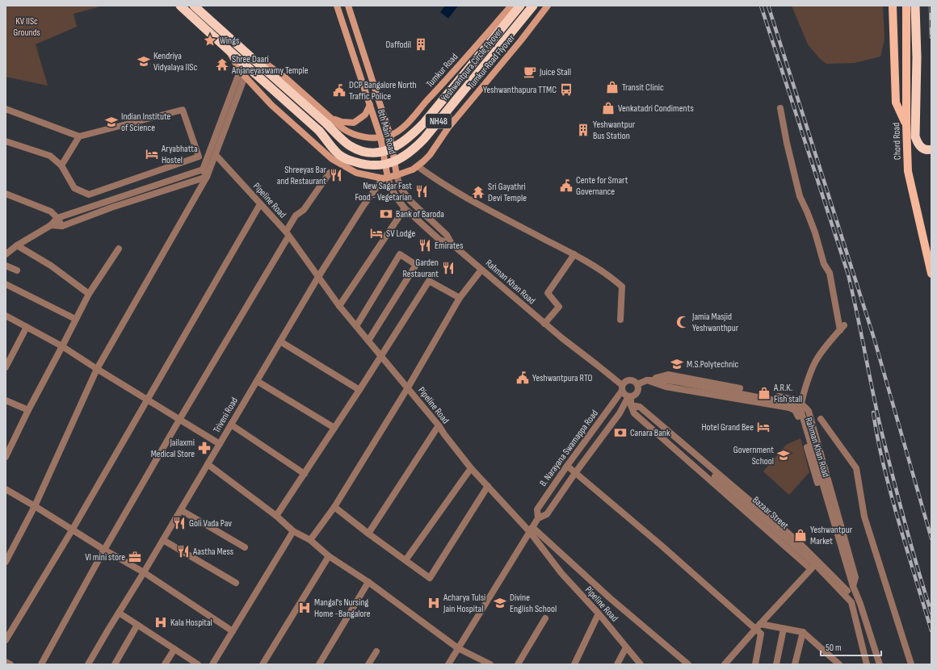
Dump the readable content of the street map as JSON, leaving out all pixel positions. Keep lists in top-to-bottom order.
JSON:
{
  "streets": {
    "highway": ["Yeshwantpura Circle Flyover", "NH48"],
    "main road": [
      "Tumkur Road Flyover",
      "Tumkur Road",
      "8th Main Road",
      "Chord Road"
    ],
    "street": [
      "Pipeline Road",
      "Rahman Khan Road",
      "Triveni Road",
      "B. Narayana Swamappa Road",
      "Bazaar Street"
    ]
  },
  "crossings": [
    ["Yeshwantpura Circle Flyover", "Tumkur Road"],
    ["Yeshwantpura Circle Flyover", "NH48"],
    ["Tumkur Road", "8th Main Road"],
    ["8th Main Road", "Rahman Khan Road"],
    ["8th Main Road", "Triveni Road"],
    ["Pipeline Road", "Triveni Road"],
    ["Pipeline Road", "B. Narayana Swamappa Road"],
    ["Rahman Khan Road", "B. Narayana Swamappa Road"],
    ["Rahman Khan Road", "Bazaar Street"]
  ],
  "parks": ["KV IISc Grounds"],
  "places": {
    "place": ["Wings"],
    "building": ["Daffodil", "Yeshwantpur Bus Station"],
    "school or university": [
      "Kendriya Vidyalaya IISc",
      "Indian Institute of Science",
      "M.S.Polytechnic",
      "Government School",
      "Divine English School"
    ],
    "temple": ["Shree Daari Anjaneyaswamy Temple", "Sri Gayathri Devi Temple"],
    "cafe": ["Juice Stall"],
    "shop": [
      "Transit Clinic",
      "Venkatadri Condiments",
      "A.R.K. Fish stall",
      "Yeshwantpur Market"
    ],
    "bus stop": ["Yeshwanthapura TTMC"],
    "public building": ["DCP Bangalore North Traffic Police", "Cente for Smart Governance", "Yeshwantpura RTO"],
    "hotel": ["Aryabhatta Hostel", "SV Lodge", "Hotel Grand Bee"],
    "restaurant": [
      "Shreeyas Bar and Restaurant",
      "New Sagar Fast Food - Vegetarian",
      "Emirates",
      "Garden Restaurant",
      "Goli Vada Pav",
      "Aastha Mess"
    ],
    "bank": ["Bank of Baroda", "Canara Bank"],
    "mosque": ["Jamia Masjid Yeshwanthpur"],
    "pharmacy": ["Jailaxmi Medical Store"],
    "office": ["VI mini store"],
    "hospital": ["Acharya Tulsi Jain Hospital", "Mangal's Nursing Home -Bangalore", "Kala Hospital"]
  },
  "scale_bar": "50 m"
}
